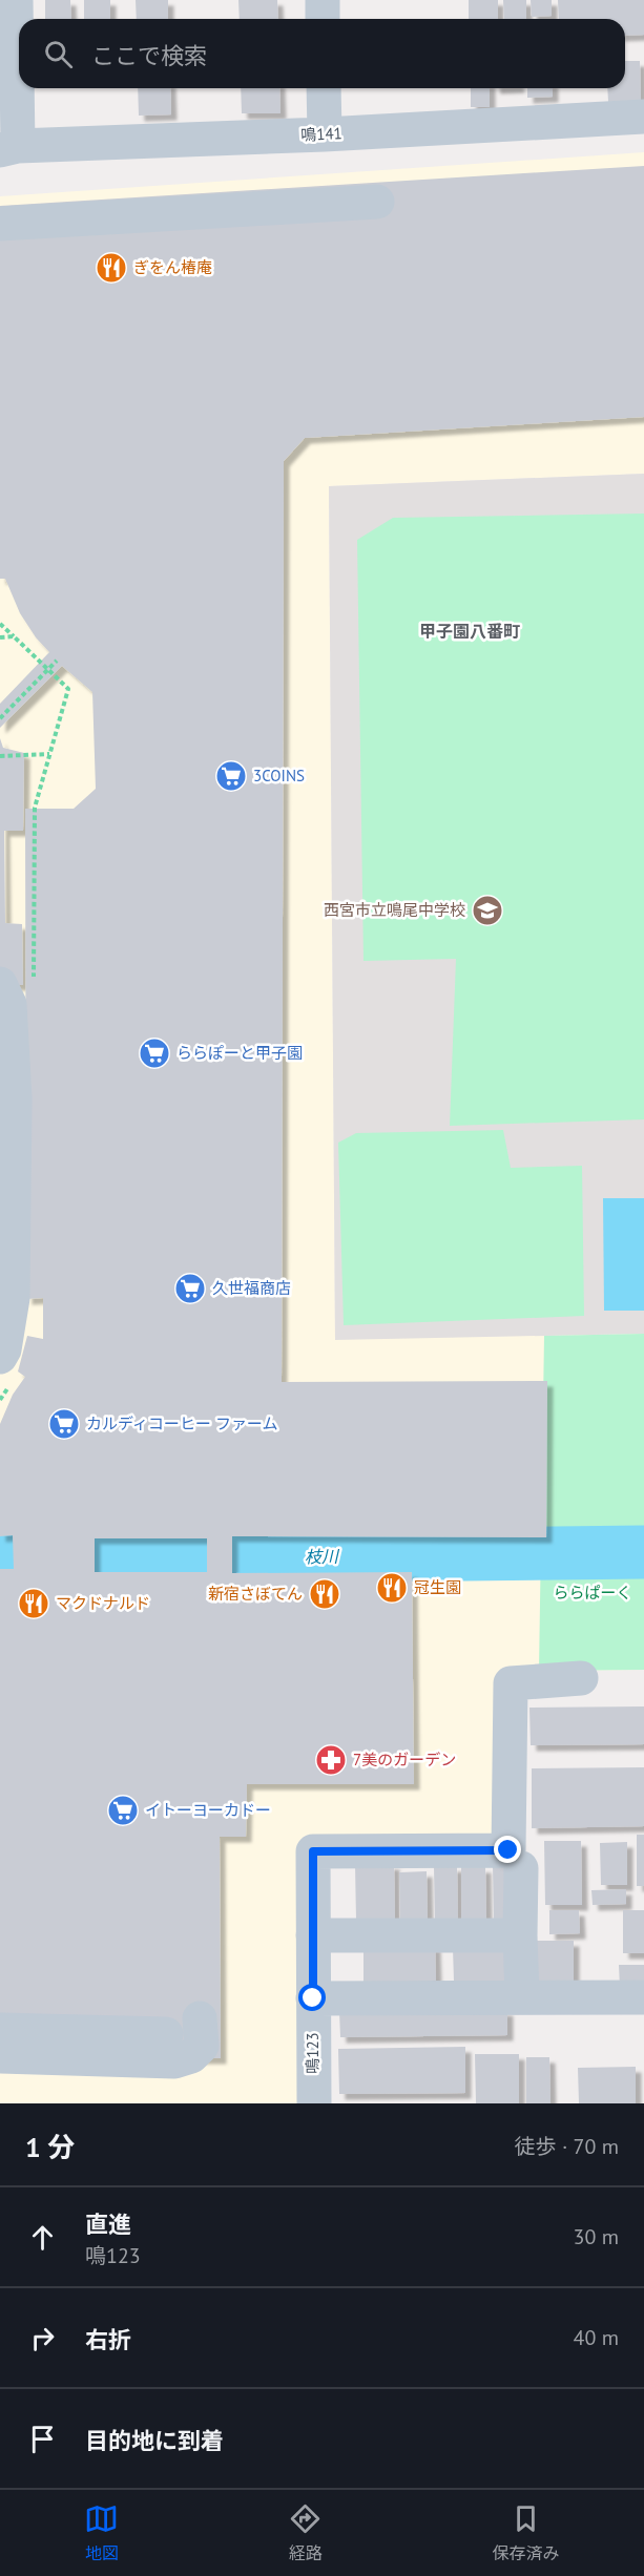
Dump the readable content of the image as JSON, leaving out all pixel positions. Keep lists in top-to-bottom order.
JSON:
{
  "streets": {
    "street": ["鳴141", "鳴123"]
  },
  "districts": ["甲子園八番町"],
  "water": ["枝川"],
  "parks": ["ららぱーく"],
  "places": {
    "restaurant": [
      "ぎをん椿庵",
      "冠生園",
      "新宿さぼてん",
      "マクドナルド"
    ],
    "supermarket": [
      "3COINS",
      "ららぽーと甲子園",
      "久世福商店",
      "カルディコーヒー ファーム",
      "イトーヨーカドー"
    ],
    "school or university": ["西宮市立鳴尾中学校"],
    "pharmacy": ["7美のガーデン"]
  },
  "page": {
    "search": "ここで検索",
    "heading": ["1 分", "徒歩 · 70 m"],
    "list": [
      ["直進", "鳴123", "30 m"],
      ["右折", "40 m"],
      "目的地に到着"
    ],
    "nav": ["地図", "経路", "保存済み"]
  }
}
